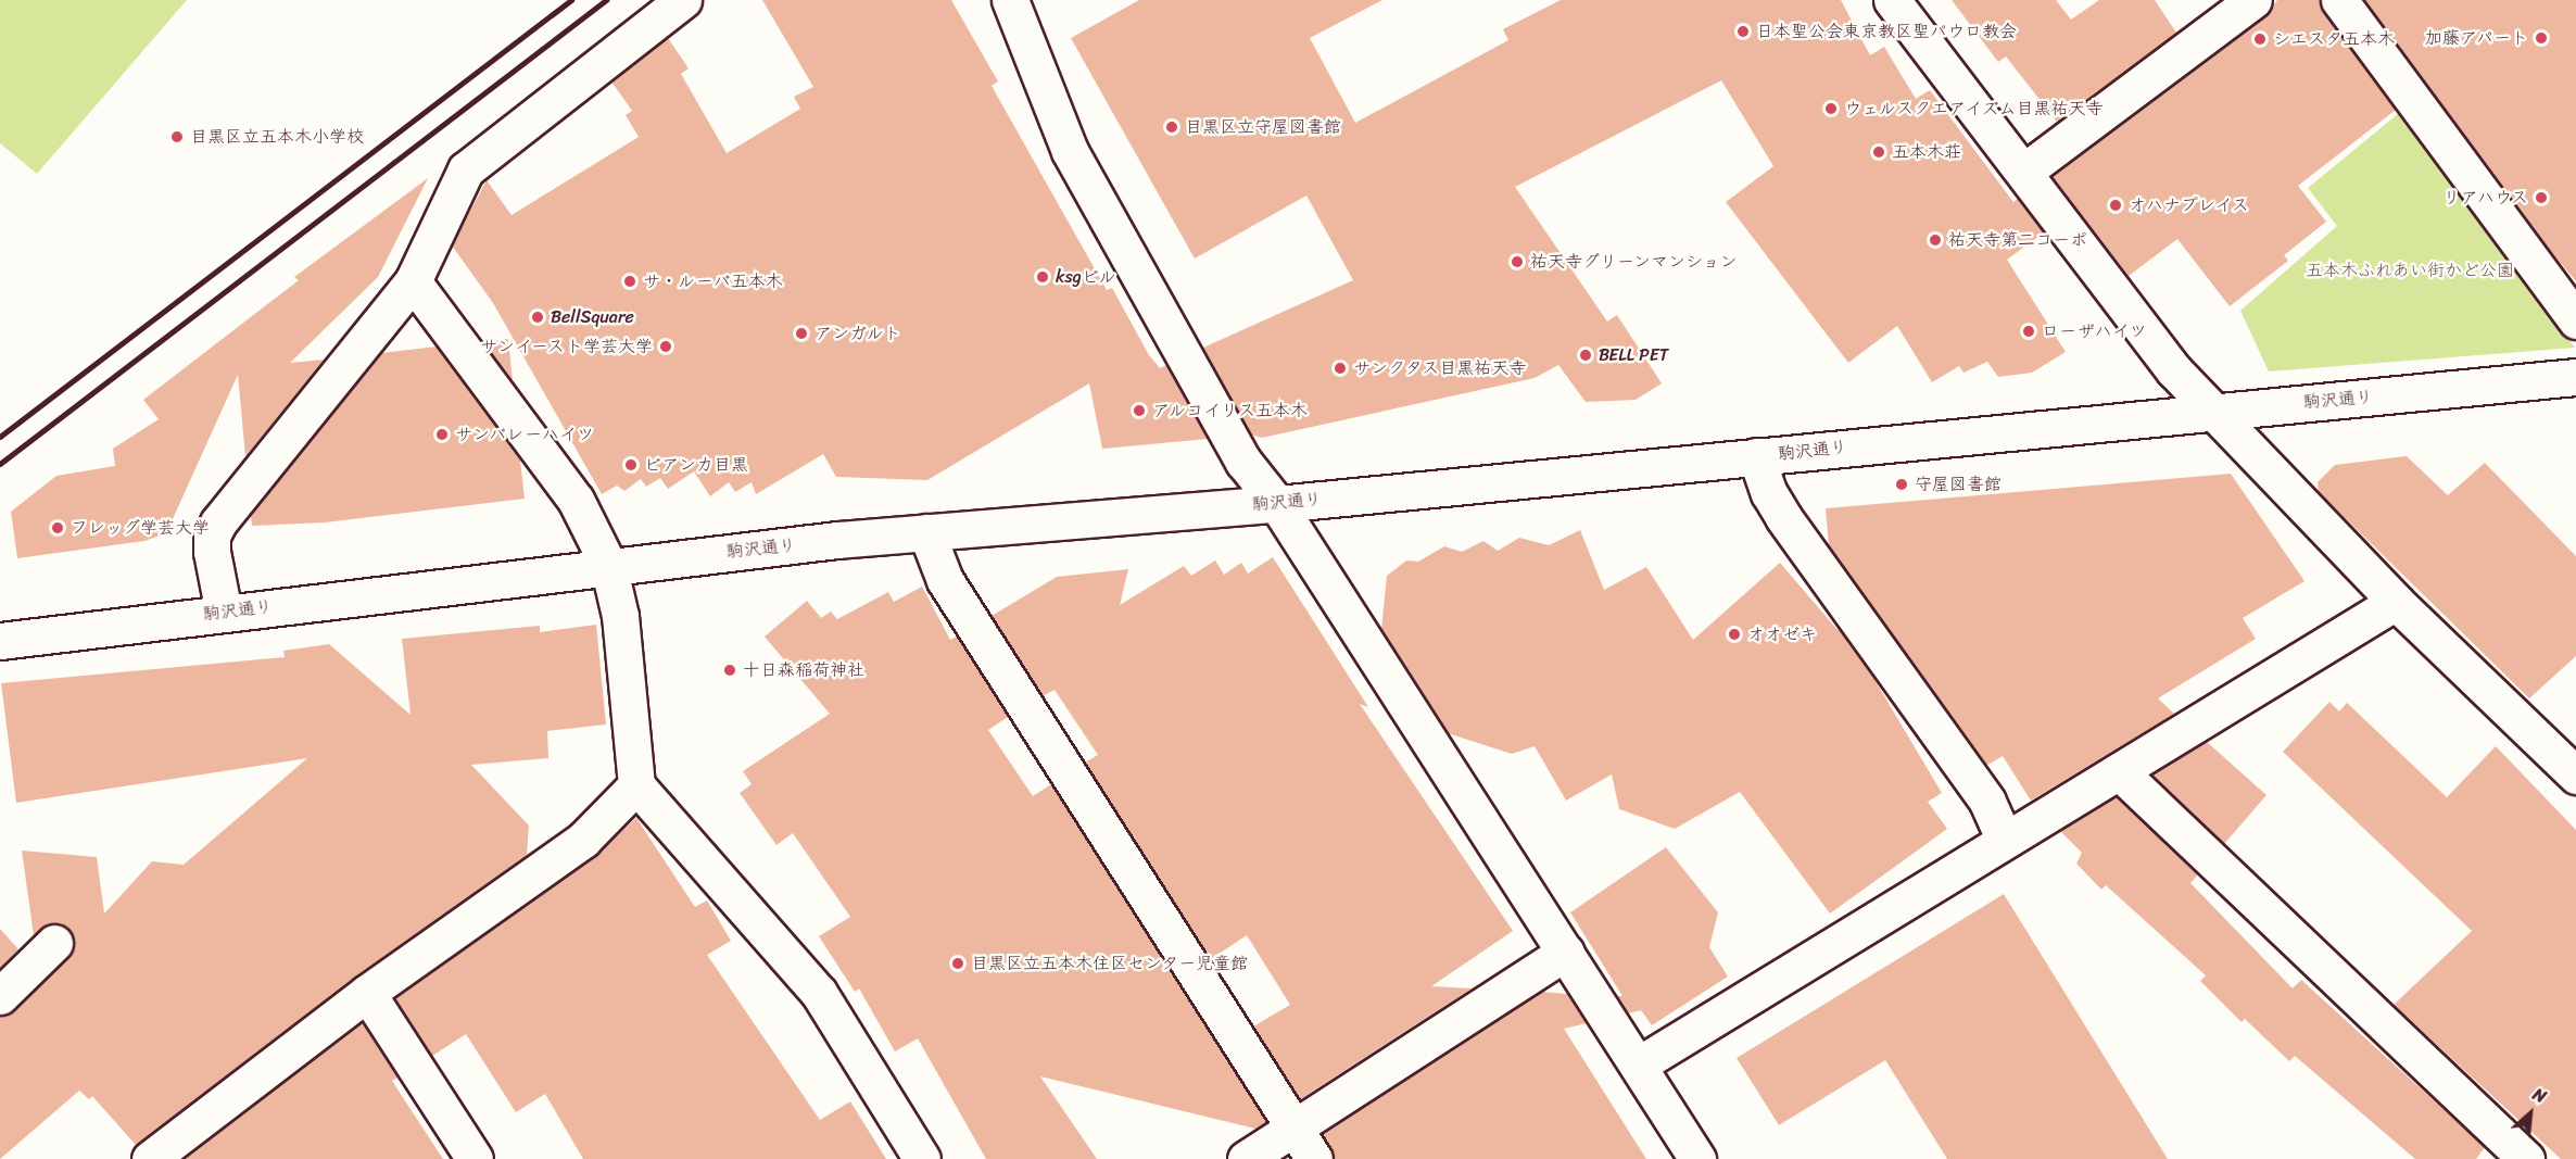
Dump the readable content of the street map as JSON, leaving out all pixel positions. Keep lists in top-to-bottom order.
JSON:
{
  "streets": {
    "street": ["駒沢通り"]
  },
  "parks": ["五本木ふれあい街かど公園"],
  "places": [
    "日本聖公会東京教区聖パウロ教会",
    "加藤アパート",
    "シエスタ五本木",
    "ウェルスクエアイズム目黒祐天寺",
    "目黒区立守屋図書館",
    "目黒区立五本木小学校",
    "五本木荘",
    "リアハウス",
    "オハナプレイス",
    "祐天寺第二コーポ",
    "祐天寺グリーンマンション",
    "ksgビル",
    "サ・ルーバ五本木",
    "BellSquare",
    "ローザハイツ",
    "アンガルト",
    "サンイースト学芸大学",
    "BELL PET",
    "サンクタス目黒祐天寺",
    "アルコイリス五本木",
    "サンバレーハイツ",
    "ビアンカ目黒",
    "守屋図書館",
    "フレッグ学芸大学",
    "オオゼキ",
    "十日森稲荷神社",
    "目黒区立五本木住区センター児童館"
  ],
  "north": "top right"
}
